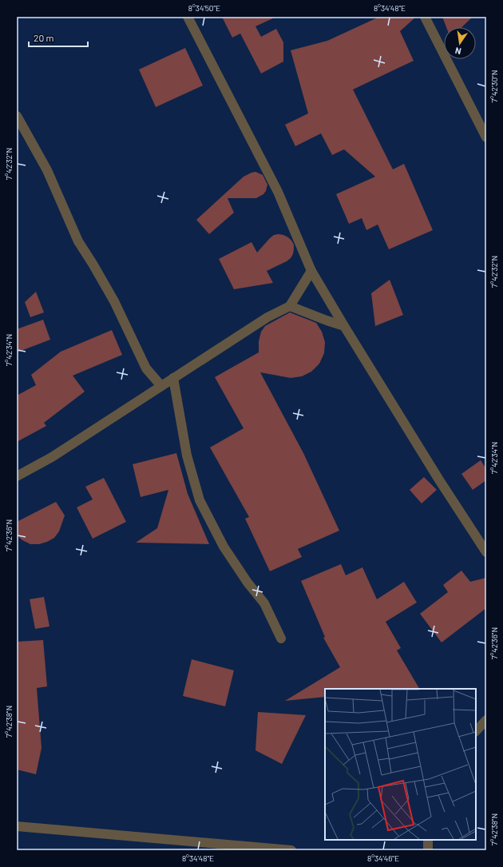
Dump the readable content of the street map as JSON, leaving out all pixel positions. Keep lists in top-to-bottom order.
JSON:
{
  "scale_bar": "20 m",
  "north": "bottom",
  "coordinates": [
    "8°34'50\"E",
    "8°34'48\"E",
    "7°42'30\"N",
    "7°42'32\"N",
    "7°42'34\"N",
    "7°42'36\"N",
    "7°42'38\"N",
    "8°34'46\"E"
  ]
}
